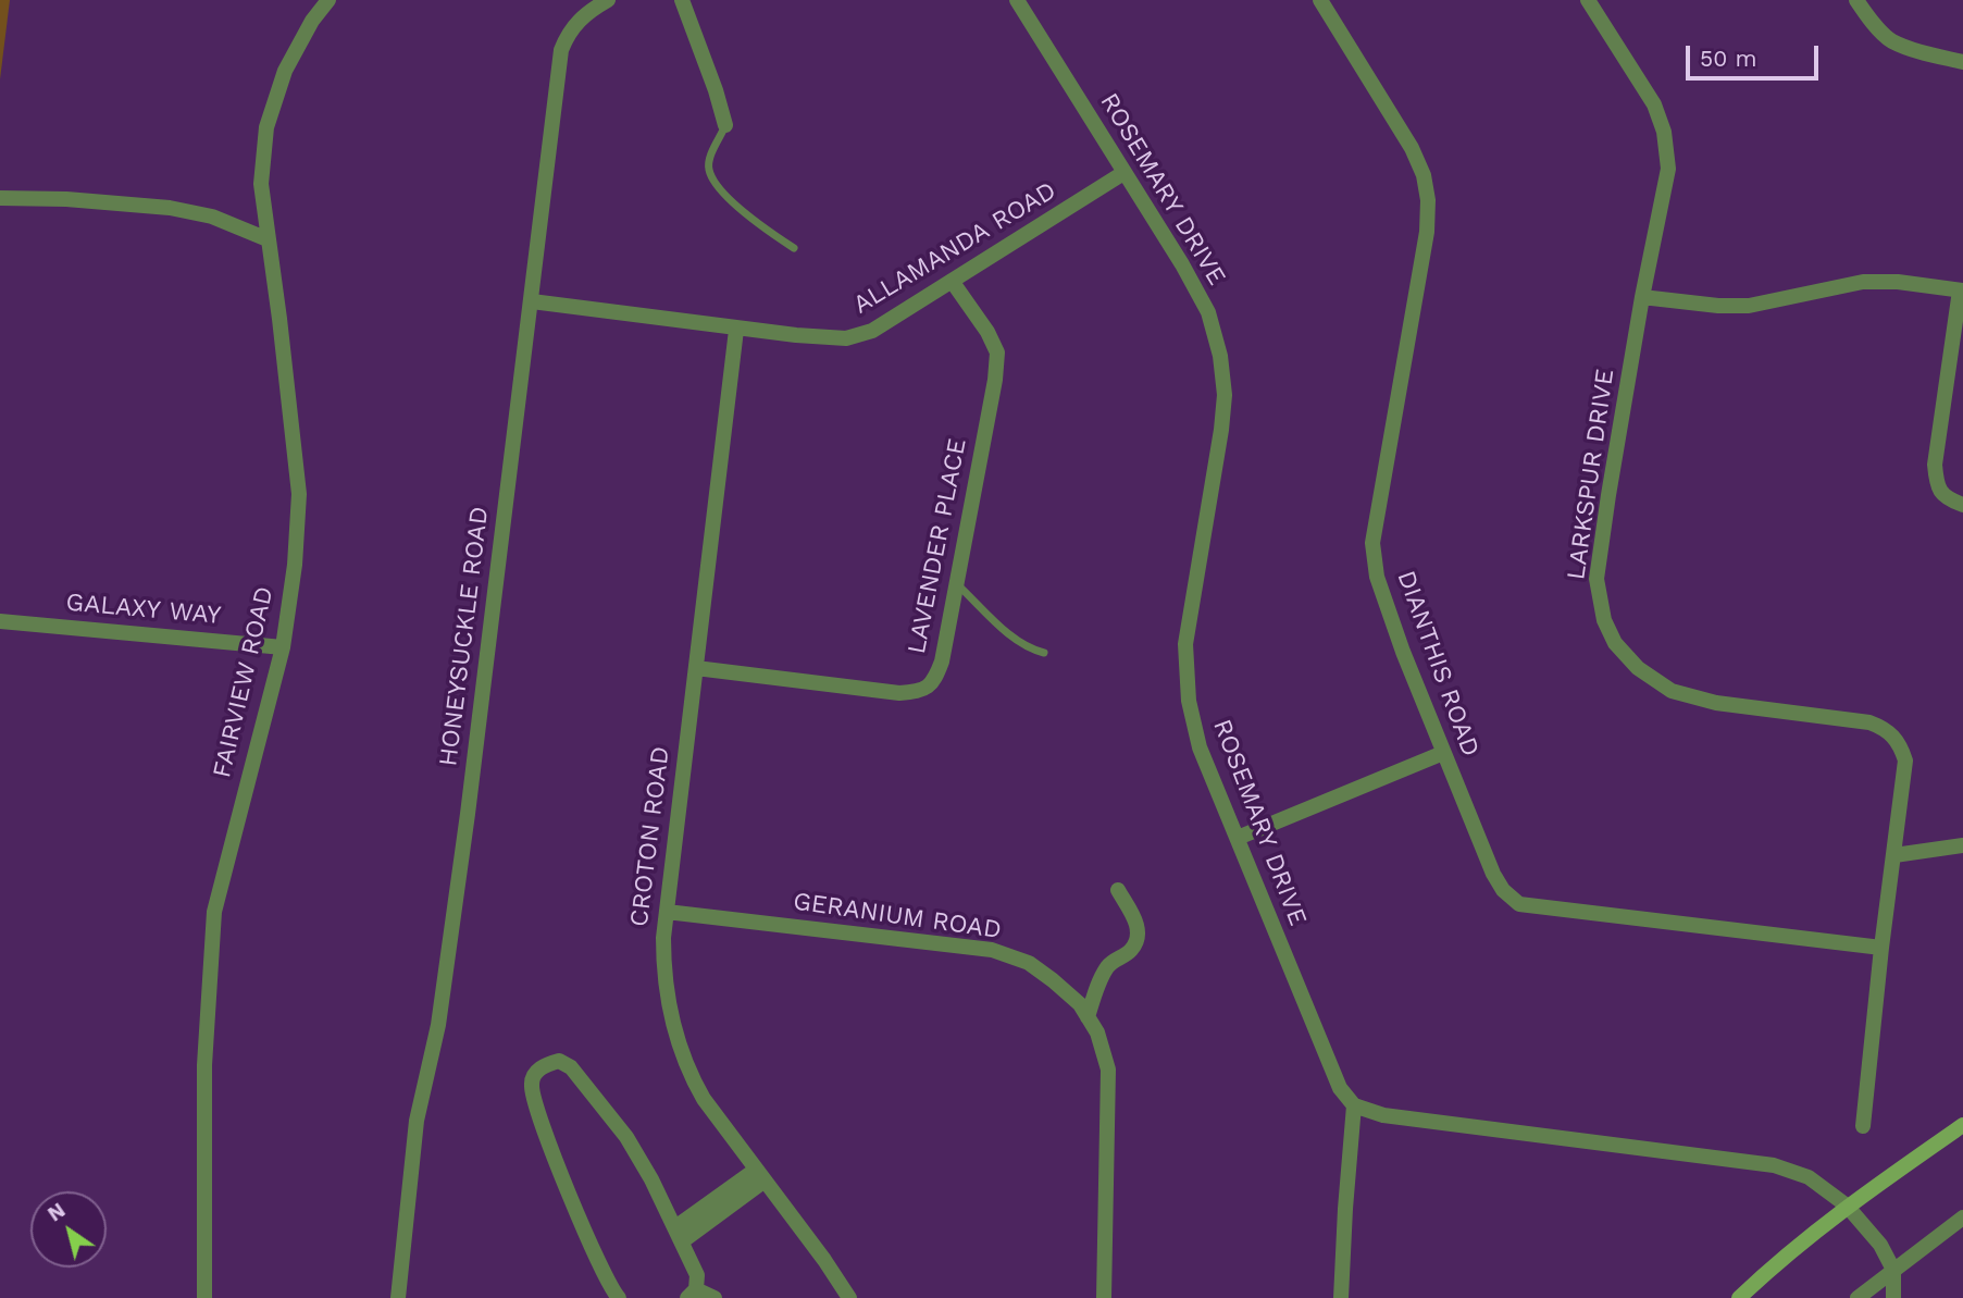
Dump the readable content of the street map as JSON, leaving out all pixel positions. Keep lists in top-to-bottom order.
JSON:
{
  "streets": {
    "street": [
      "ROSEMARY DRIVE",
      "ALLAMANDA ROAD",
      "LARKSPUR DRIVE",
      "LAVENDER PLACE",
      "GALAXY WAY",
      "HONEYSUCKLE ROAD",
      "DIANTHIS ROAD",
      "FAIRVIEW ROAD",
      "CROTON ROAD",
      "GERANIUM ROAD"
    ]
  },
  "crossings": [
    ["ROSEMARY DRIVE", "ALLAMANDA ROAD"],
    ["ALLAMANDA ROAD", "LAVENDER PLACE"],
    ["ALLAMANDA ROAD", "HONEYSUCKLE ROAD"],
    ["ALLAMANDA ROAD", "CROTON ROAD"],
    ["LARKSPUR DRIVE", "DIANTHIS ROAD"],
    ["LAVENDER PLACE", "CROTON ROAD"],
    ["GALAXY WAY", "FAIRVIEW ROAD"],
    ["CROTON ROAD", "GERANIUM ROAD"]
  ],
  "scale_bar": "50 m",
  "north": "top left"
}
